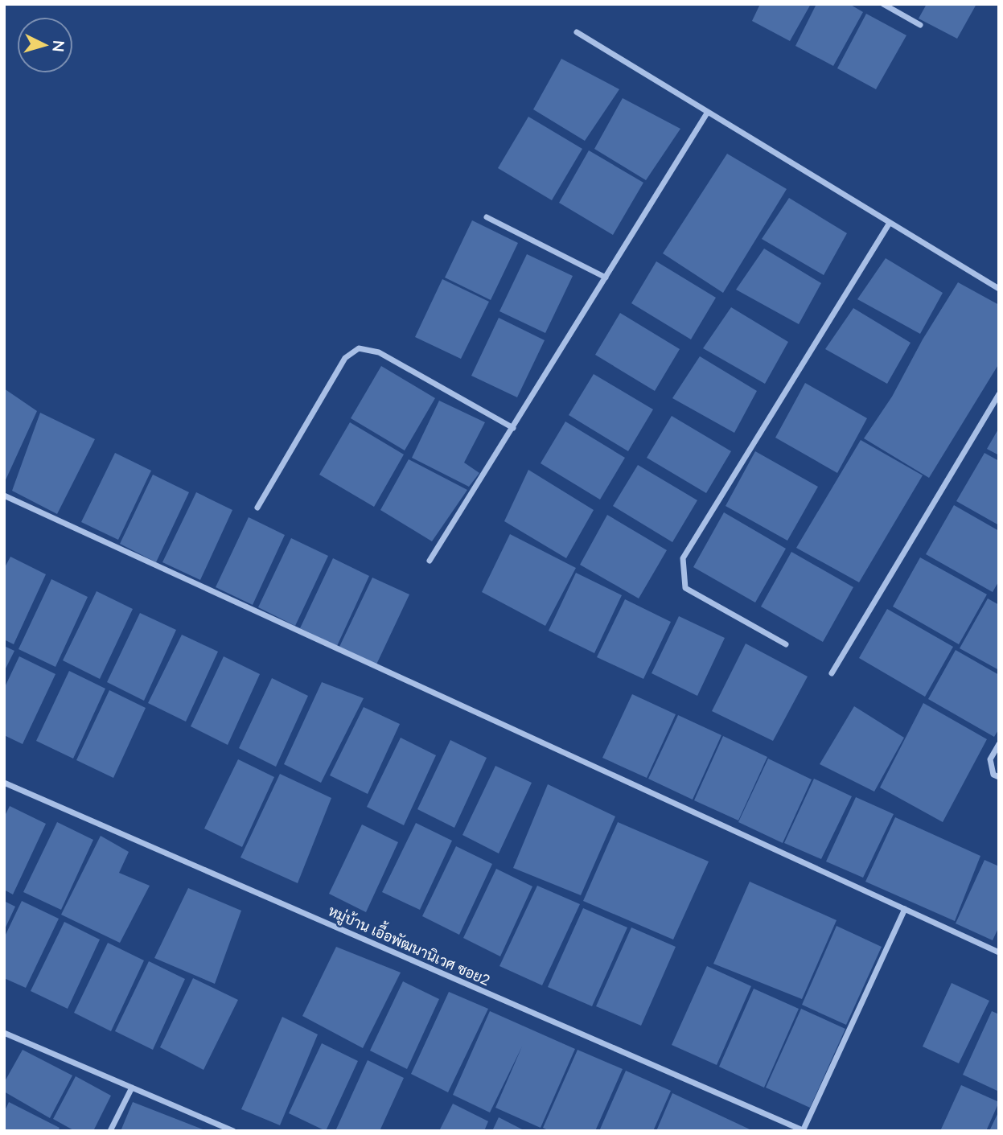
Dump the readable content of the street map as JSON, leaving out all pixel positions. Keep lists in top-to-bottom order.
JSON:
{
  "streets": {
    "street": ["หมู่บ้าน เอื้อพัฒนานิเวศ ซอย2"]
  },
  "north": "right"
}
